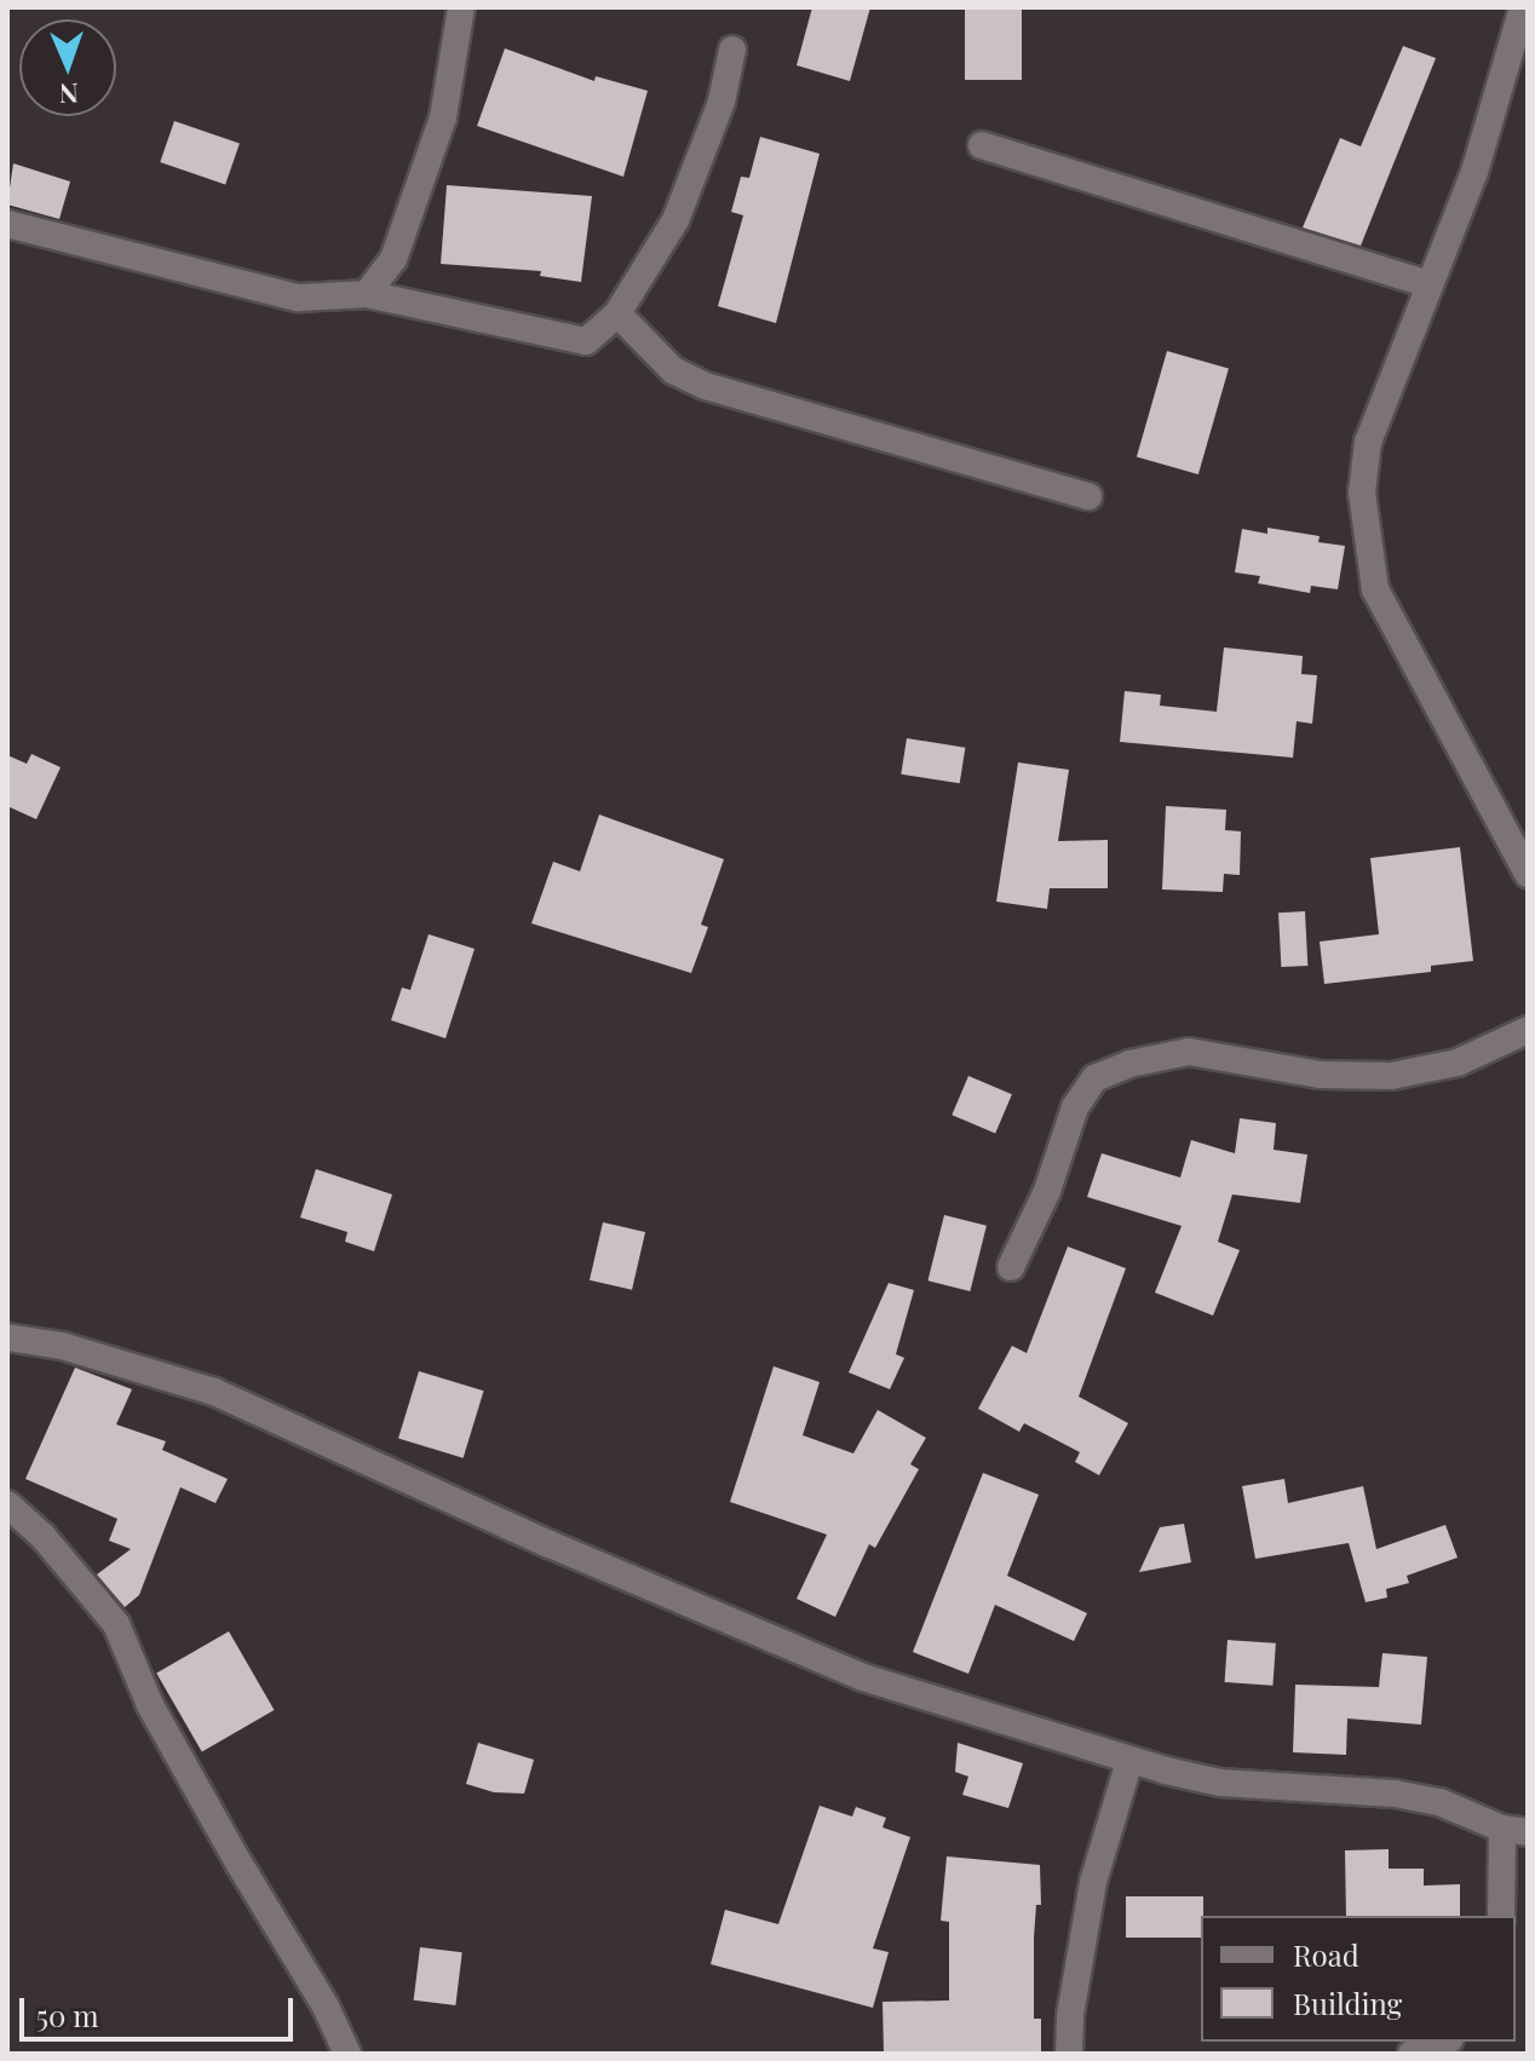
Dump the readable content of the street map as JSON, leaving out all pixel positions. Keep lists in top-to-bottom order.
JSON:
{
  "legend": ["Road", "Building"],
  "scale_bar": "50 m",
  "north": "bottom"
}
